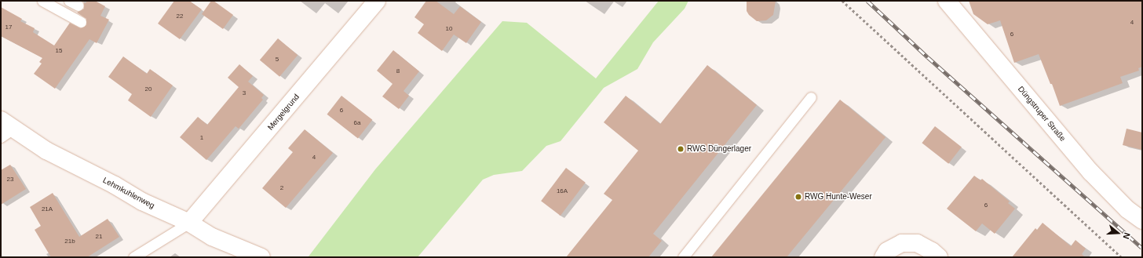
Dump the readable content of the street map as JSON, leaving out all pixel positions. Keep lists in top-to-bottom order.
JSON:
{
  "streets": {
    "street": ["Mergelgrund", "Düngstruper Straße", "Lehmkuhlenweg"]
  },
  "crossings": [
    ["Mergelgrund", "Lehmkuhlenweg"]
  ],
  "places": ["RWG Düngerlager", "RWG Hunte-Weser"],
  "house_numbers": [
    "22",
    "4",
    "17",
    "10",
    "6",
    "15",
    "5",
    "8",
    "20",
    "3",
    "6",
    "6a",
    "1",
    "4",
    "23",
    "2",
    "16A",
    "6",
    "21A",
    "21",
    "21b"
  ],
  "north": "right"
}
